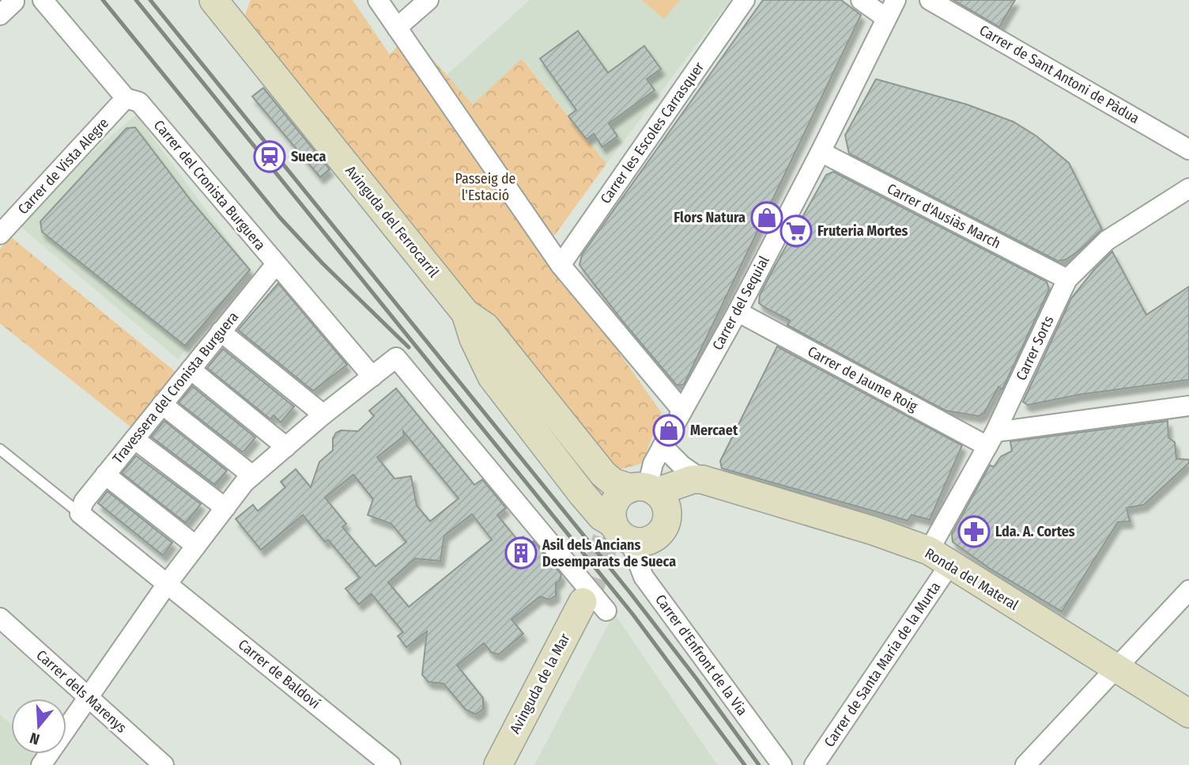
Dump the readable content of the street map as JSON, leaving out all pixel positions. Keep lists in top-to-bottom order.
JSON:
{
  "streets": {
    "street": [
      "Carrer de Sant Antoni de Pàdua",
      "Carrer les Escoles Carrasquer",
      "Carrer de Vista Alegre",
      "Carrer del Cronista Burguera",
      "Carrer d'Ausiàs March",
      "Avinguda del Ferrocarril",
      "Carrer del Sequial",
      "Carrer Sorts",
      "Carrer de Jaume Roig",
      "Travessera del Cronista Burguera",
      "Ronda del Materal",
      "Carrer d'Enfront de la Via",
      "Carrer de Santa Maria de la Murta",
      "Carrer de Baldoví",
      "Avinguda de la Mar",
      "Carrer dels Marenys"
    ]
  },
  "crossings": [
    ["Carrer de Vista Alegre", "Carrer del Cronista Burguera"],
    ["Carrer del Cronista Burguera", "Travessera del Cronista Burguera"],
    ["Carrer d'Ausiàs March", "Carrer del Sequial"],
    ["Carrer d'Ausiàs March", "Carrer Sorts"],
    ["Carrer del Sequial", "Carrer de Jaume Roig"],
    ["Carrer del Sequial", "Ronda del Materal"],
    ["Carrer del Sequial", "Carrer d'Enfront de la Via"],
    ["Carrer Sorts", "Carrer de Jaume Roig"],
    ["Carrer Sorts", "Ronda del Materal"],
    ["Carrer Sorts", "Carrer de Santa Maria de la Murta"],
    ["Travessera del Cronista Burguera", "Carrer de Baldoví"],
    ["Ronda del Materal", "Carrer d'Enfront de la Via"],
    ["Ronda del Materal", "Carrer de Santa Maria de la Murta"]
  ],
  "parks": ["Passeig de l'Estació"],
  "places": {
    "station": ["Sueca"],
    "shop": ["Flors Natura", "Mercaet"],
    "supermarket": ["Fruteria Mortes"],
    "pharmacy": ["Lda. A. Cortes"],
    "building": ["Asil dels Ancians Desemparats de Sueca"]
  },
  "north": "bottom"
}
